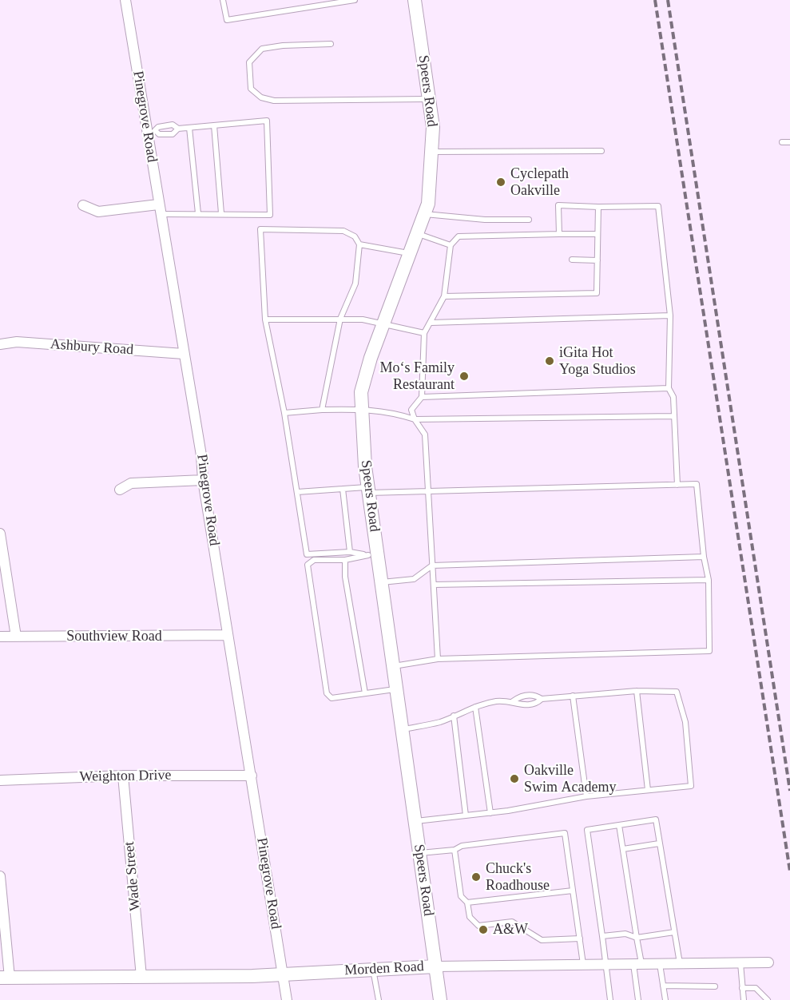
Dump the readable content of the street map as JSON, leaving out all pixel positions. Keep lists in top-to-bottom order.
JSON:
{
  "streets": {
    "main road": ["Speers Road", "Morden Road"],
    "street": [
      "Pinegrove Road",
      "Ashbury Road",
      "Southview Road",
      "Weighton Drive",
      "Wade Street"
    ]
  },
  "crossings": [
    ["Speers Road", "Morden Road"],
    ["Pinegrove Road", "Ashbury Road"],
    ["Pinegrove Road", "Southview Road"],
    ["Pinegrove Road", "Weighton Drive"],
    ["Pinegrove Road", "Morden Road"],
    ["Weighton Drive", "Wade Street"],
    ["Wade Street", "Morden Road"]
  ],
  "places": [
    "Cyclepath Oakville",
    "iGita Hot Yoga Studios",
    "Mo‘s Family Restaurant",
    "Oakville Swim Academy",
    "Chuck's Roadhouse",
    "A&W"
  ]
}
